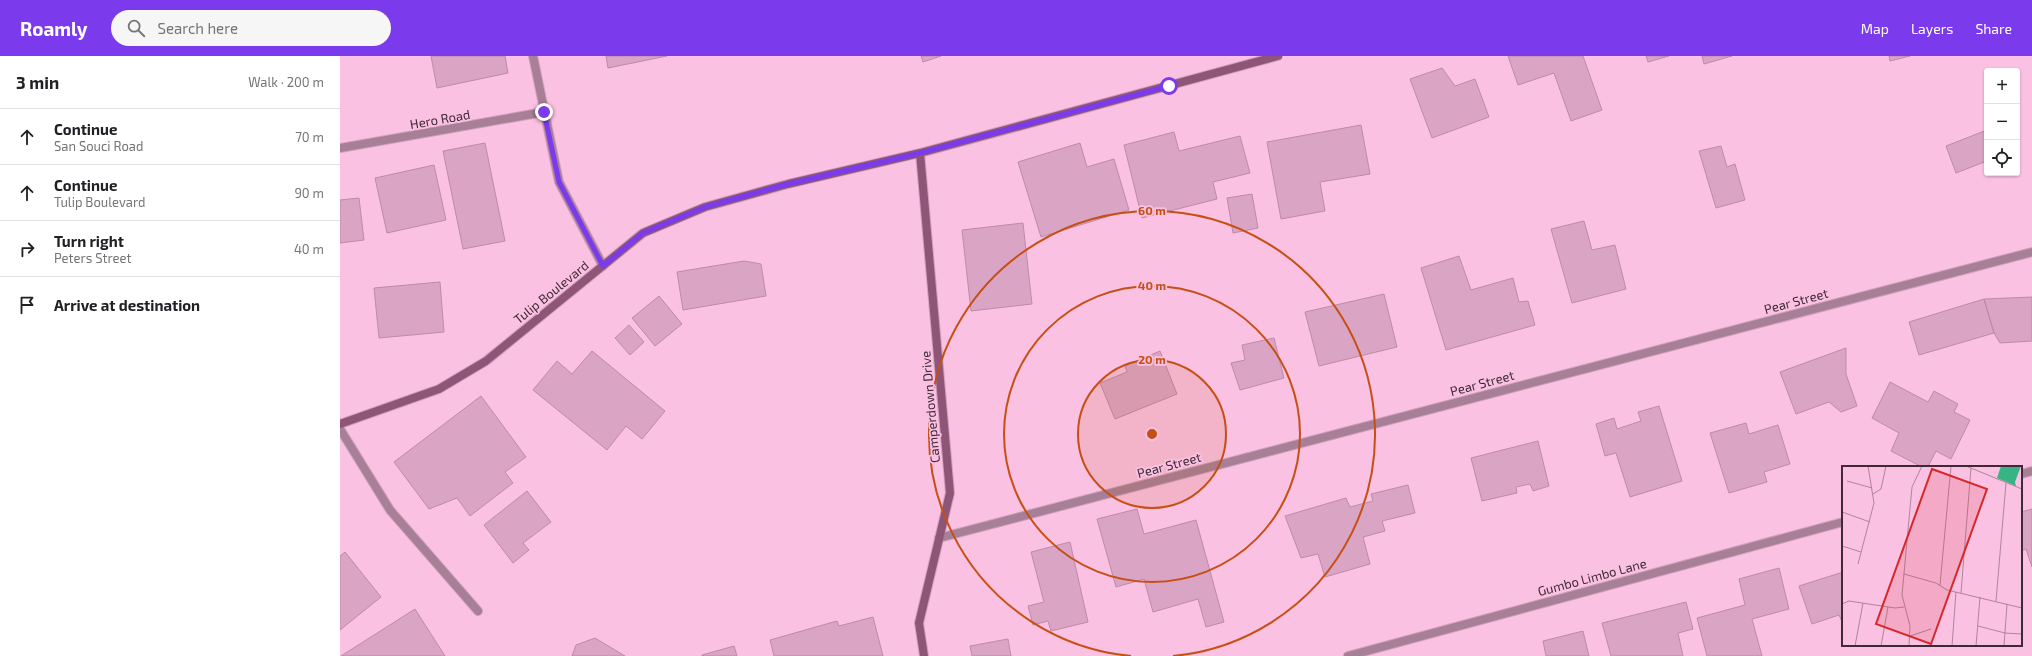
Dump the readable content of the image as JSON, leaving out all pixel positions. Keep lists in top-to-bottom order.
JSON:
{
  "streets": {
    "street": [
      "Hero Road",
      "Tulip Boulevard",
      "Pear Street",
      "Camperdown Drive",
      "Gumbo Limbo Lane"
    ]
  },
  "crossings": [
    ["Tulip Boulevard", "Camperdown Drive"],
    ["Pear Street", "Camperdown Drive"]
  ],
  "page": {
    "header": "Roamly",
    "search": "Search here",
    "nav": ["Map", "Layers", "Share"],
    "heading": ["3 min", "Walk · 200 m"],
    "map_buttons": ["+", "−"],
    "list": [
      ["Continue", "San Souci Road", "70 m"],
      ["Continue", "Tulip Boulevard", "90 m"],
      ["Turn right", "Peters Street", "40 m"],
      "Arrive at destination"
    ]
  },
  "rings": ["60 m", "40 m", "20 m"]
}
